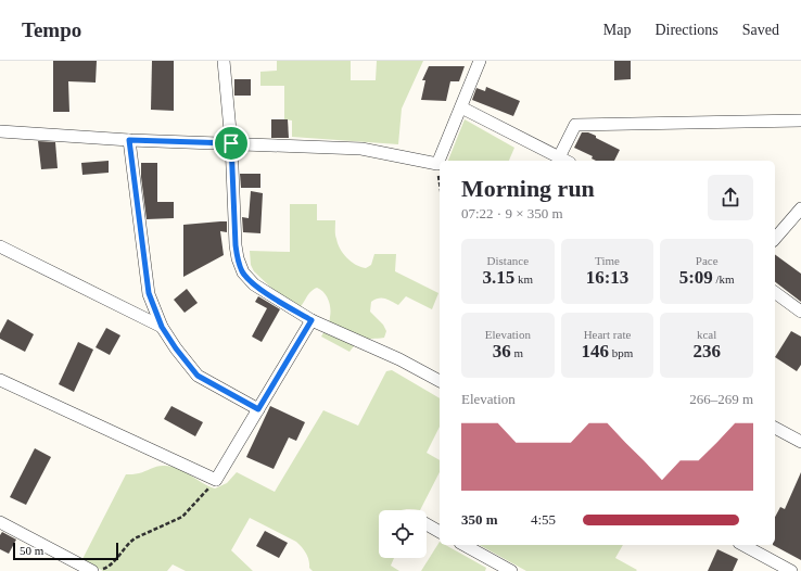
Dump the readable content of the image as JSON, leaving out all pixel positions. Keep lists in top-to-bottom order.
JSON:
{
  "scale_bar": "50 m",
  "page": {
    "header": "Tempo",
    "nav": ["Map", "Directions", "Saved"],
    "heading": ["Morning run", "07:22 · 9 × 350 m"],
    "stats": [
      ["Distance", "3.15 km"],
      ["Time", "16:13"],
      ["Pace", "5:09 /km"],
      ["Elevation", "36 m"],
      ["Heart rate", "146 bpm"],
      ["kcal", "236"]
    ],
    "chart": ["Elevation", "266–269 m"],
    "list": [
      {
        "name": "350 m",
        "note": "4:55"
      }
    ],
    "scale": "50 m"
  }
}
